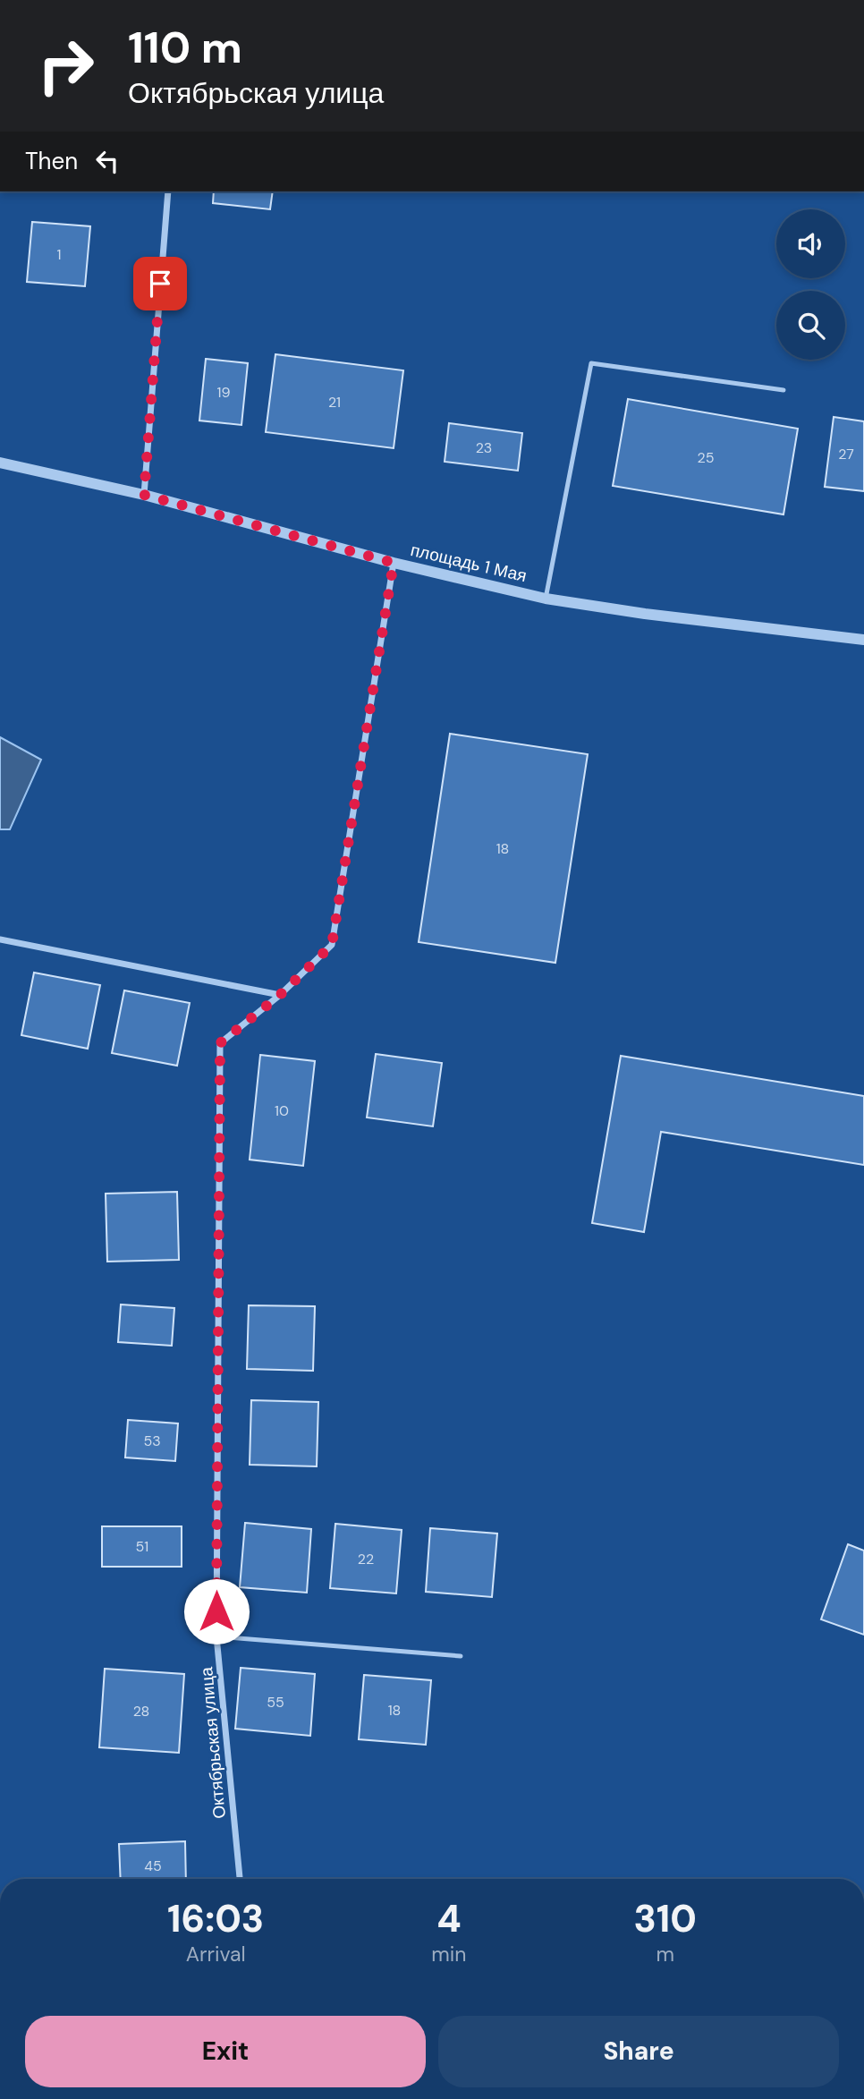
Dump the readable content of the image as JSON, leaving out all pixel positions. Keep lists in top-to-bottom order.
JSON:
{
  "streets": {
    "street": ["площадь 1 Мая", "Октябрьская улица"]
  },
  "crossings": [
    ["площадь 1 Мая", "Октябрьская улица"]
  ],
  "house_numbers": [
    "1",
    "19",
    "21",
    "23",
    "27",
    "25",
    "18",
    "10",
    "53",
    "51",
    "22",
    "55",
    "18",
    "28",
    "45"
  ],
  "page": {
    "turn": ["110 m", "Октябрьская улица"],
    "then": "Then",
    "eta": [
      "16:03",
      "Arrival",
      "4",
      "min",
      "310",
      "m"
    ],
    "buttons": ["Exit", "Share"]
  }
}
